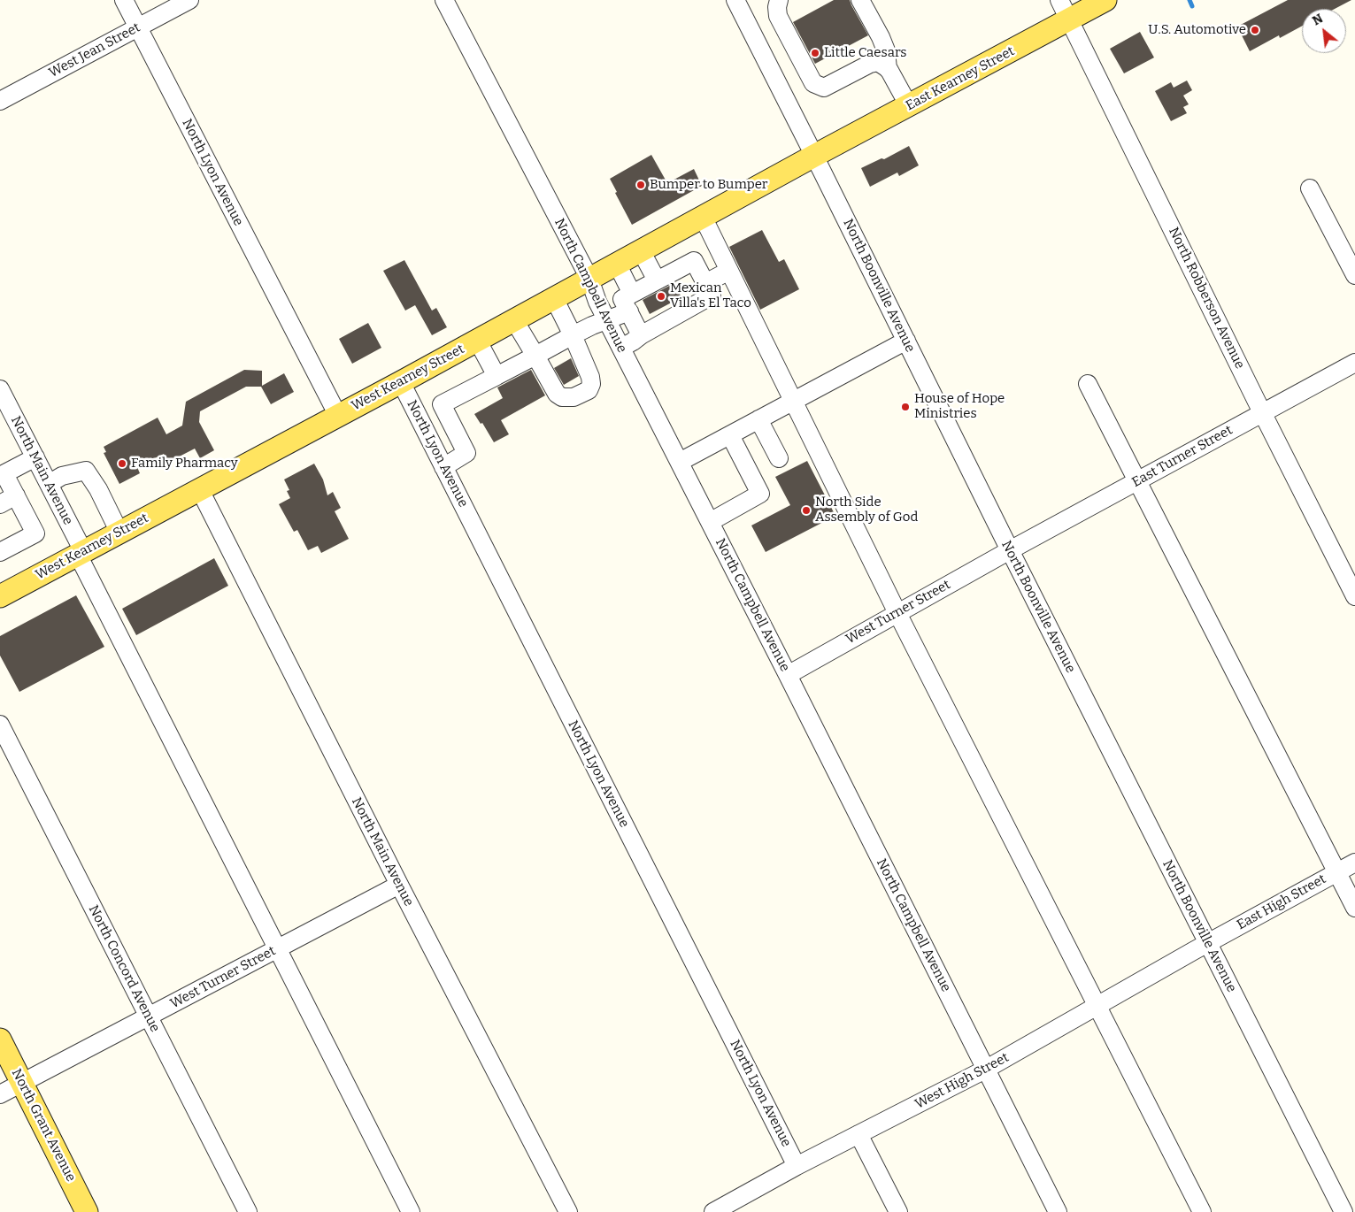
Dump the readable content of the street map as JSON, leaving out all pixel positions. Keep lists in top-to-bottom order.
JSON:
{
  "streets": {
    "main road": ["East Kearney Street", "West Kearney Street", "North Grant Avenue"],
    "street": [
      "West Jean Street",
      "North Lyon Avenue",
      "North Campbell Avenue",
      "North Boonville Avenue",
      "North Robberson Avenue",
      "East Turner Street",
      "North Main Avenue",
      "West Turner Street",
      "East High Street",
      "North Concord Avenue",
      "West High Street"
    ]
  },
  "crossings": [
    ["West Jean Street", "North Lyon Avenue"],
    ["East Kearney Street", "North Boonville Avenue"],
    ["East Kearney Street", "North Robberson Avenue"],
    ["East Kearney Street", "West Kearney Street"],
    ["North Lyon Avenue", "West Kearney Street"],
    ["North Lyon Avenue", "West High Street"],
    ["North Campbell Avenue", "West Kearney Street"],
    ["North Campbell Avenue", "West Turner Street"],
    ["North Campbell Avenue", "West High Street"],
    ["North Boonville Avenue", "West Kearney Street"],
    ["North Boonville Avenue", "East Turner Street"],
    ["North Boonville Avenue", "West Turner Street"],
    ["North Boonville Avenue", "East High Street"],
    ["North Boonville Avenue", "West High Street"],
    ["North Robberson Avenue", "East Turner Street"],
    ["West Kearney Street", "North Main Avenue"],
    ["East Turner Street", "West Turner Street"],
    ["North Main Avenue", "West Turner Street"],
    ["West Turner Street", "North Concord Avenue"],
    ["West Turner Street", "North Grant Avenue"],
    ["East High Street", "West High Street"]
  ],
  "places": [
    "U.S. Automotive",
    "Little Caesars",
    "Bumper to Bumper",
    "Mexican Villa's El Taco",
    "House of Hope Ministries",
    "Family Pharmacy",
    "North Side Assembly of God"
  ],
  "north": "top left"
}
